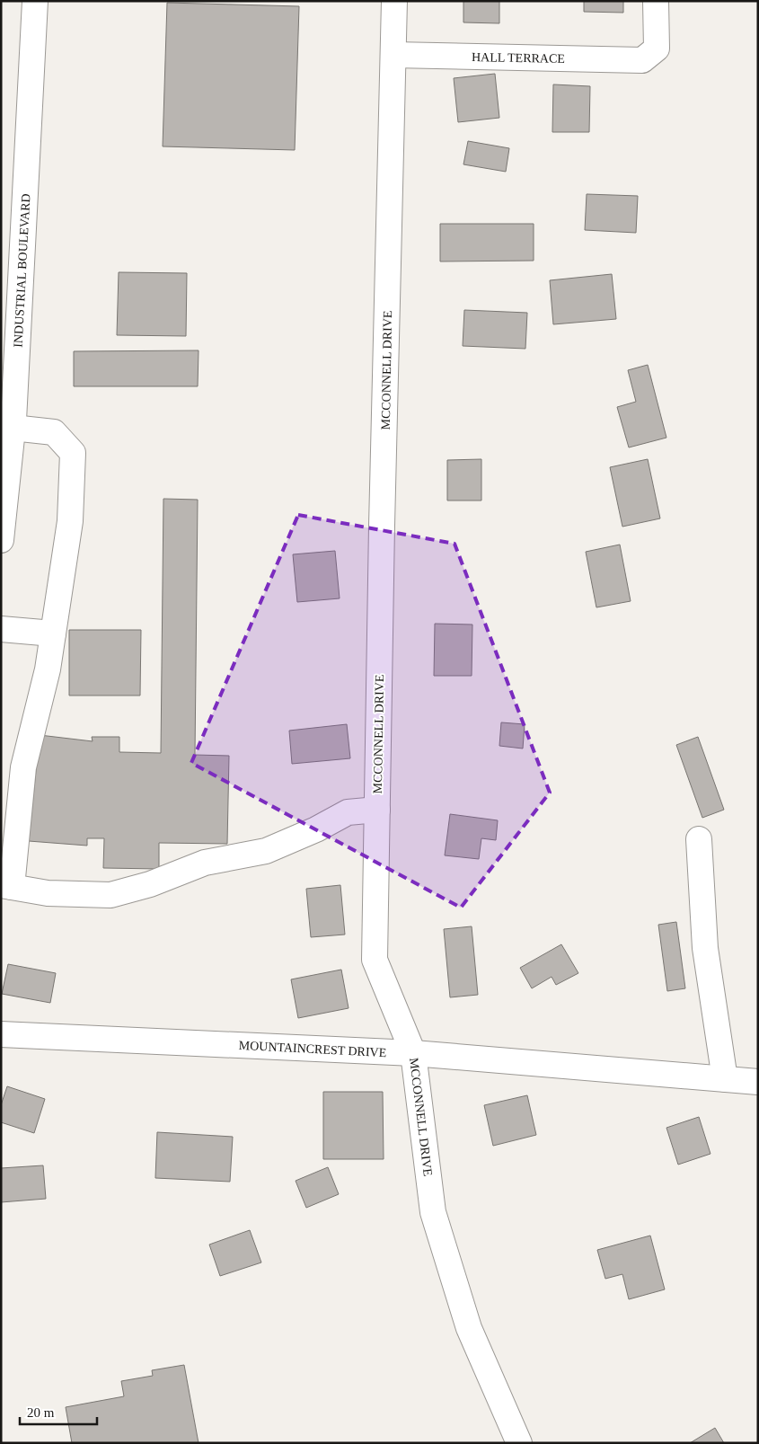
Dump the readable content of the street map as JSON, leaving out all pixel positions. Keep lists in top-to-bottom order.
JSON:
{
  "streets": {
    "street": [
      "HALL TERRACE",
      "INDUSTRIAL BOULEVARD",
      "MCCONNELL DRIVE",
      "MOUNTAINCREST DRIVE"
    ]
  },
  "crossings": [
    ["HALL TERRACE", "MCCONNELL DRIVE"],
    ["MCCONNELL DRIVE", "MOUNTAINCREST DRIVE"]
  ],
  "scale_bar": "20 m"
}
